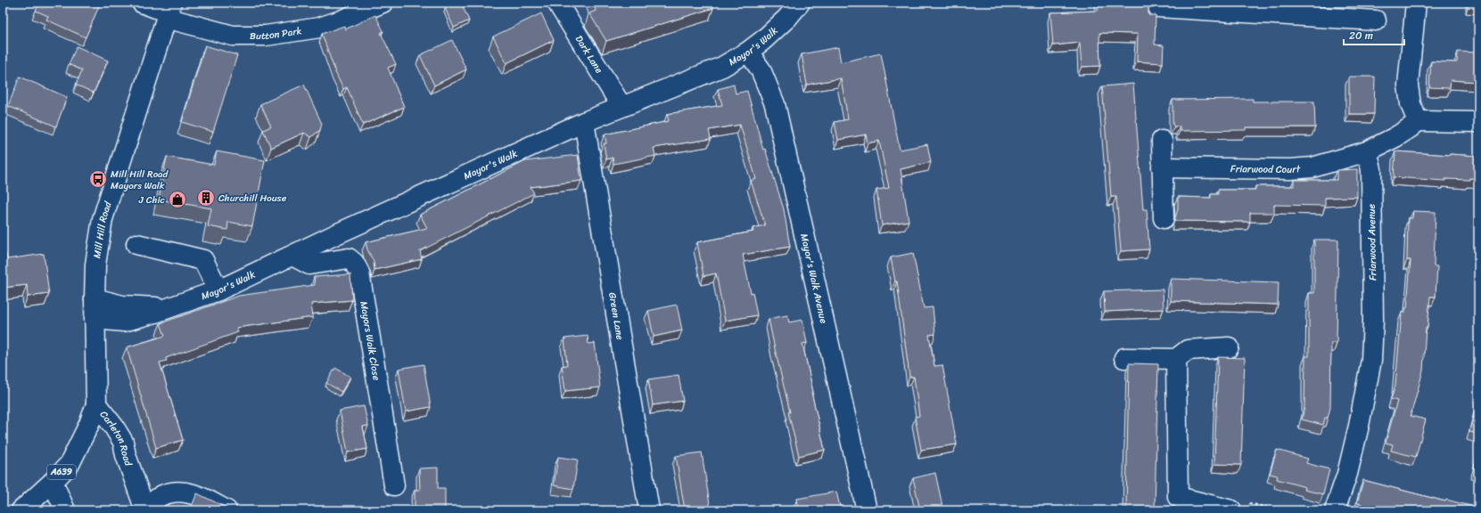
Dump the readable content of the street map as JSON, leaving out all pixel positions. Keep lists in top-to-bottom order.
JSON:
{
  "streets": {
    "main road": [
      "Button Park",
      "Mayor's Walk",
      "Dark Lane",
      "Friarwood Court",
      "Mill Hill Road",
      "Friarwood Avenue",
      "Mayor's Walk Avenue",
      "Green Lane",
      "Mayors Walk Close",
      "Carleton Road",
      "A639"
    ]
  },
  "crossings": [
    ["Button Park", "Mill Hill Road"],
    ["Mayor's Walk", "Dark Lane"],
    ["Mayor's Walk", "Mill Hill Road"],
    ["Mayor's Walk", "Mayor's Walk Avenue"],
    ["Mayor's Walk", "Green Lane"],
    ["Mayor's Walk", "Mayors Walk Close"],
    ["Friarwood Court", "Friarwood Avenue"],
    ["Mill Hill Road", "Carleton Road"],
    ["Mill Hill Road", "A639"],
    ["Carleton Road", "A639"]
  ],
  "places": {
    "bus stop": ["Mill Hill Road Mayors Walk"],
    "building": ["Churchill House"],
    "shop": ["J Chic"]
  },
  "scale_bar": "20 m"
}
